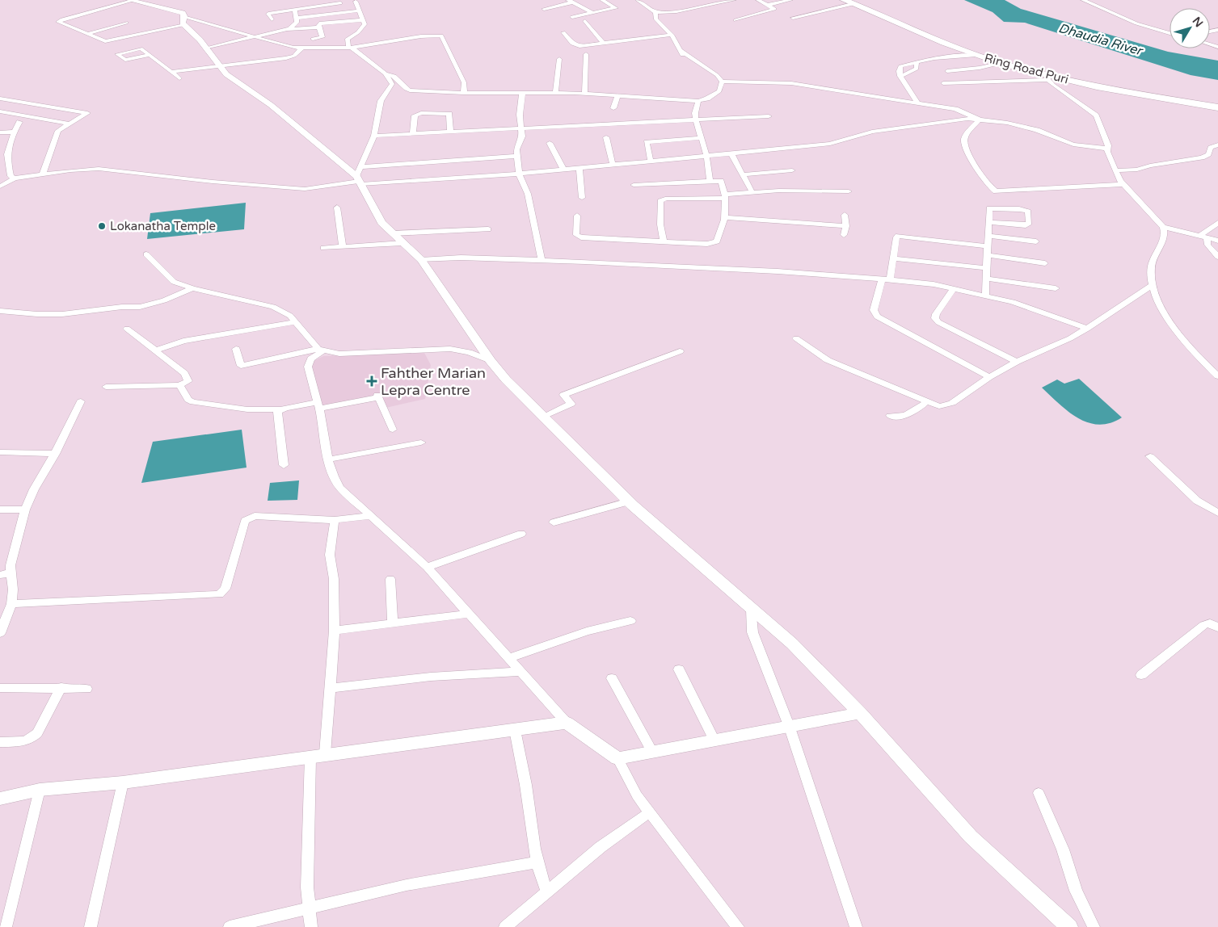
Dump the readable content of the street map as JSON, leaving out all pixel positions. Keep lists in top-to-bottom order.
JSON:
{
  "streets": {
    "highway": ["Ring Road Puri"]
  },
  "water": ["Dhaudia River"],
  "places": {
    "other": ["Lokanatha Temple"],
    "health": ["Fahther Marian Lepra Centre"]
  },
  "north": "top right"
}
